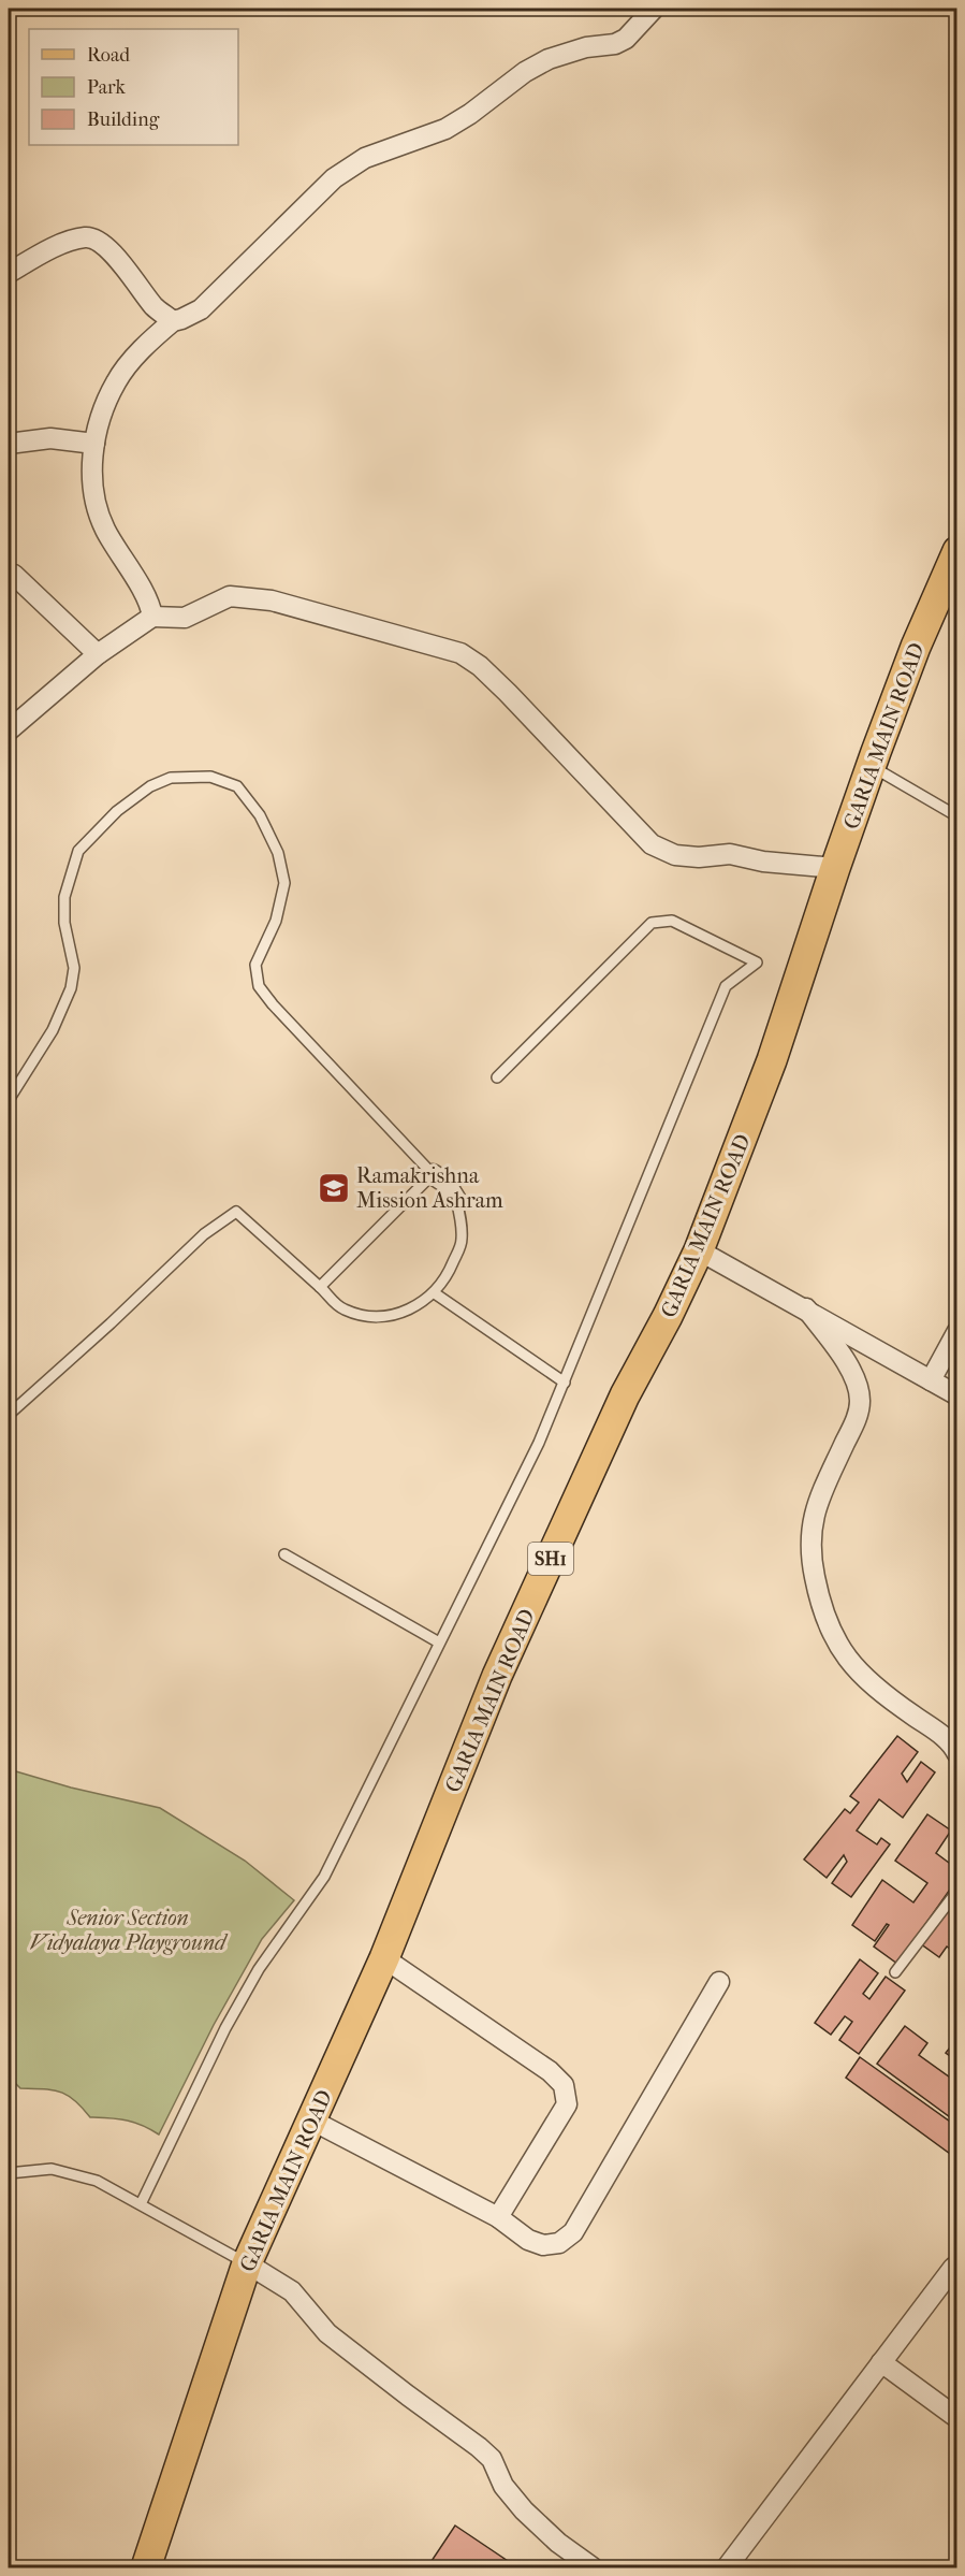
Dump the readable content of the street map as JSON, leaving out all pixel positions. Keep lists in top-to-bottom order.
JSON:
{
  "streets": {
    "main road": ["GARIA MAIN ROAD", "SH1"]
  },
  "parks": ["Senior Section Vidyalaya Playground"],
  "places": {
    "school or university": ["Ramakrishna Mission Ashram"]
  },
  "legend": ["Road", "Park", "Building"]
}
